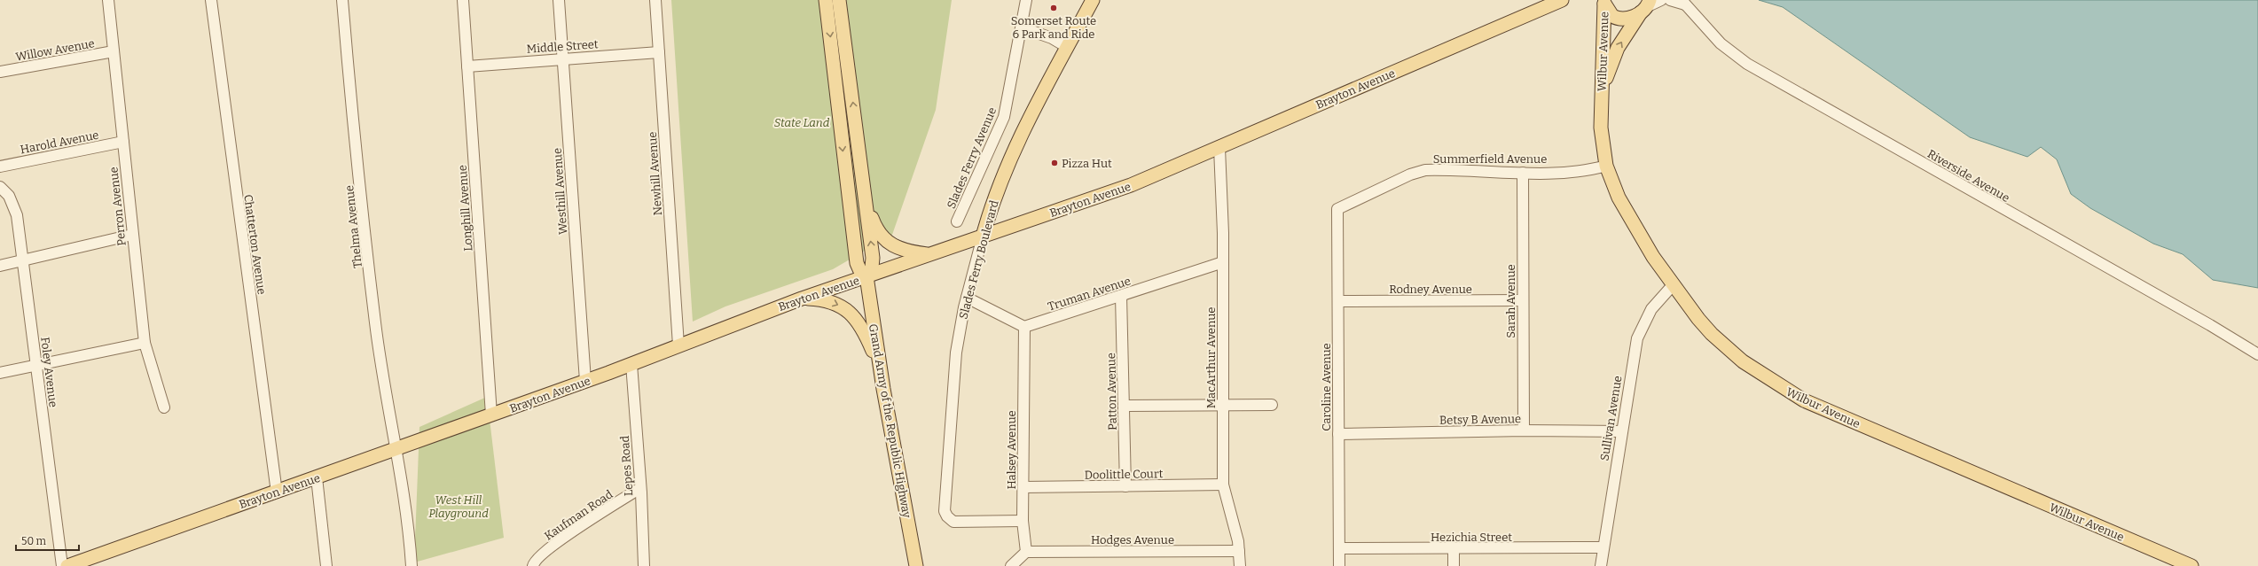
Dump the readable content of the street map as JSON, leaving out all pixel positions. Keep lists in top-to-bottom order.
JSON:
{
  "streets": {
    "main road": [
      "Wilbur Avenue",
      "Brayton Avenue",
      "Slades Ferry Boulevard",
      "Grand Army of the Republic Highway"
    ],
    "street": [
      "Middle Street",
      "Willow Avenue",
      "Harold Avenue",
      "Slades Ferry Avenue",
      "Summerfield Avenue",
      "Newhill Avenue",
      "Riverside Avenue",
      "Westhill Avenue",
      "Perron Avenue",
      "Longhill Avenue",
      "Thelma Avenue",
      "Chatterton Avenue",
      "Rodney Avenue",
      "Truman Avenue",
      "Sarah Avenue",
      "MacArthur Avenue",
      "Foley Avenue",
      "Caroline Avenue",
      "Patton Avenue",
      "Sullivan Avenue",
      "Betsy B Avenue",
      "Halsey Avenue",
      "Lepes Road",
      "Doolittle Court",
      "Kaufman Road",
      "Hezichia Street",
      "Hodges Avenue"
    ]
  },
  "crossings": [
    ["Middle Street", "Newhill Avenue"],
    ["Middle Street", "Westhill Avenue"],
    ["Middle Street", "Longhill Avenue"],
    ["Willow Avenue", "Perron Avenue"],
    ["Wilbur Avenue", "Summerfield Avenue"],
    ["Wilbur Avenue", "Sullivan Avenue"],
    ["Brayton Avenue", "Newhill Avenue"],
    ["Brayton Avenue", "Westhill Avenue"],
    ["Brayton Avenue", "Longhill Avenue"],
    ["Brayton Avenue", "Thelma Avenue"],
    ["Brayton Avenue", "Chatterton Avenue"],
    ["Brayton Avenue", "Slades Ferry Boulevard"],
    ["Brayton Avenue", "MacArthur Avenue"],
    ["Brayton Avenue", "Grand Army of the Republic Highway"],
    ["Brayton Avenue", "Lepes Road"],
    ["Harold Avenue", "Perron Avenue"],
    ["Summerfield Avenue", "Sarah Avenue"],
    ["Summerfield Avenue", "Caroline Avenue"],
    ["Slades Ferry Boulevard", "Halsey Avenue"],
    ["Rodney Avenue", "Sarah Avenue"],
    ["Rodney Avenue", "Caroline Avenue"],
    ["Truman Avenue", "MacArthur Avenue"],
    ["Truman Avenue", "Patton Avenue"],
    ["Truman Avenue", "Halsey Avenue"],
    ["Sarah Avenue", "Betsy B Avenue"],
    ["MacArthur Avenue", "Doolittle Court"],
    ["MacArthur Avenue", "Hodges Avenue"],
    ["Caroline Avenue", "Betsy B Avenue"],
    ["Caroline Avenue", "Hezichia Street"],
    ["Patton Avenue", "Doolittle Court"],
    ["Sullivan Avenue", "Betsy B Avenue"],
    ["Sullivan Avenue", "Hezichia Street"],
    ["Halsey Avenue", "Doolittle Court"],
    ["Halsey Avenue", "Hodges Avenue"],
    ["Lepes Road", "Kaufman Road"]
  ],
  "parks": ["State Land", "West Hill Playground"],
  "places": ["Somerset Route 6 Park and Ride", "Pizza Hut"],
  "scale_bar": "50 m"
}
